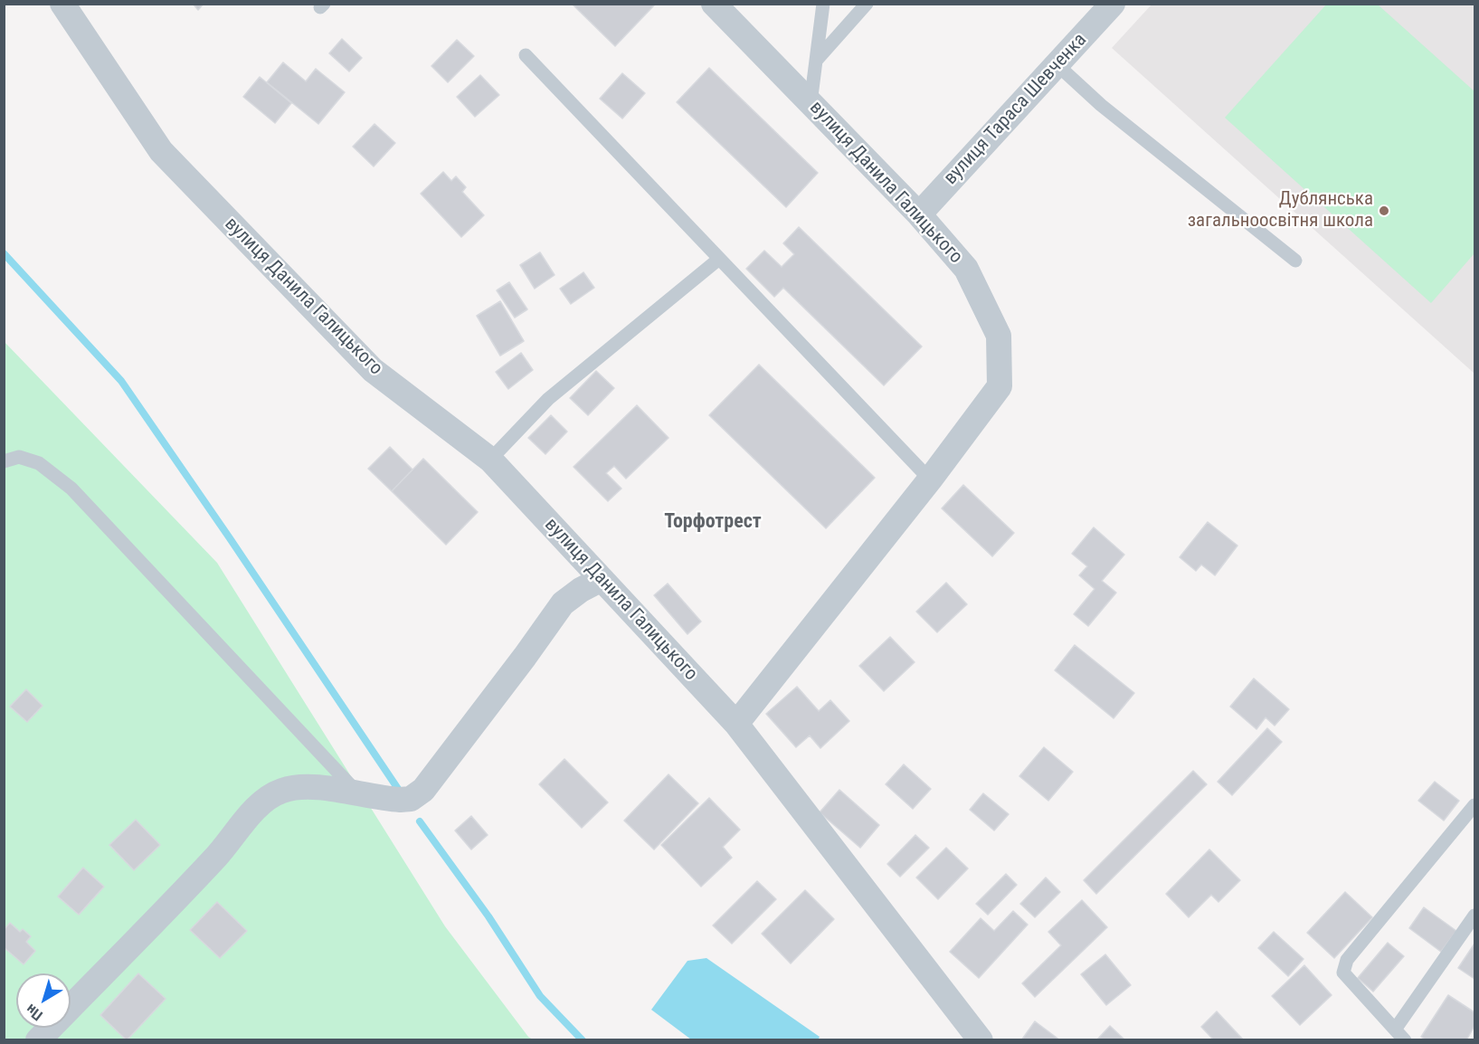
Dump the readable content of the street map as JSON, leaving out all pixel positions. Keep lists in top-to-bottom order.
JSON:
{
  "streets": {
    "street": ["вулиця Тараса Шевченка", "вулиця Данила Галицького"]
  },
  "crossings": [
    ["вулиця Тараса Шевченка", "вулиця Данила Галицького"]
  ],
  "districts": ["Торфотрест"],
  "places": ["Дублянська загальноосвітня школа"],
  "north": "bottom left"
}
